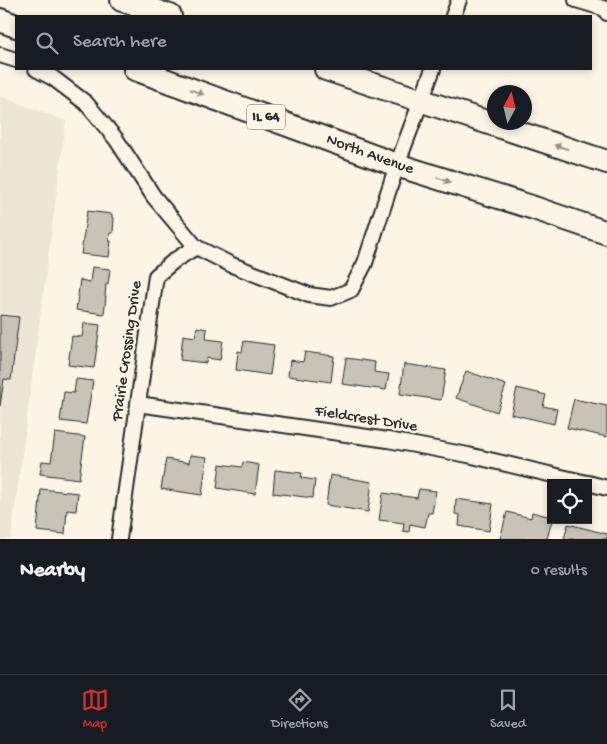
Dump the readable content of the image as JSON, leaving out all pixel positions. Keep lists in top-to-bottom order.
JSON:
{
  "streets": {
    "main road": ["IL 64", "North Avenue"],
    "street": ["Prairie Crossing Drive", "Fieldcrest Drive"]
  },
  "crossings": [
    ["Prairie Crossing Drive", "Fieldcrest Drive"]
  ],
  "north": "top",
  "page": {
    "search": "Search here",
    "heading": ["Nearby", "0 results"],
    "nav": ["Map", "Directions", "Saved"]
  }
}
